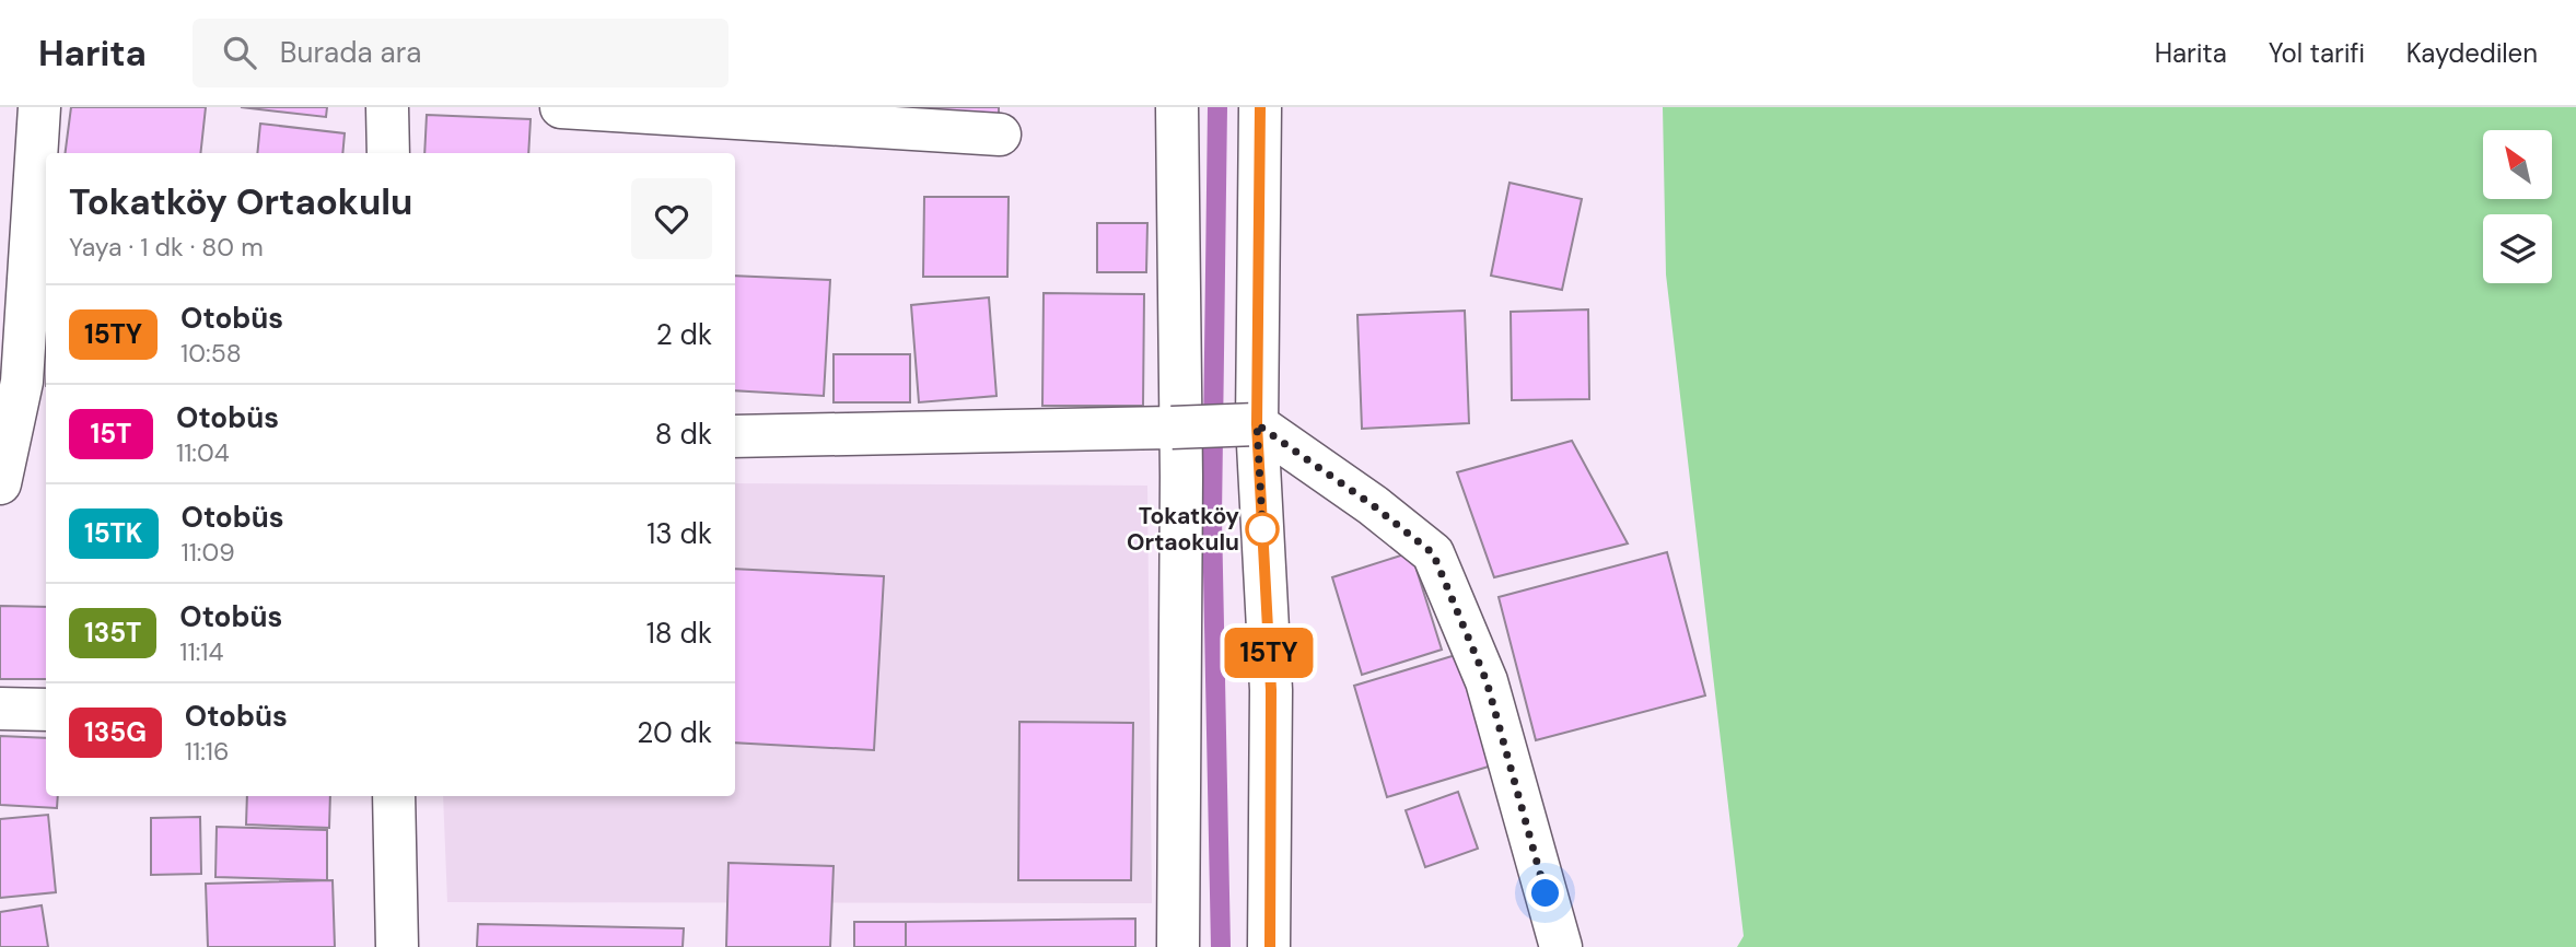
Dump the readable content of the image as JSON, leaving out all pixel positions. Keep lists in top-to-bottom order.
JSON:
{
  "places": ["Tokatköy Ortaokulu"],
  "lines": ["bus line 15TY"],
  "north": "top left",
  "page": {
    "header": "Harita",
    "search": "Burada ara",
    "nav": ["Harita", "Yol tarifi", "Kaydedilen"],
    "on_map": "15TY",
    "heading": ["Tokatköy Ortaokulu", "Yaya · 1 dk · 80 m"],
    "list": [
      {
        "mark": "15TY",
        "name": "Otobüs",
        "note": "10:58",
        "value": "2 dk"
      },
      {
        "mark": "15T",
        "name": "Otobüs",
        "note": "11:04",
        "value": "8 dk"
      },
      {
        "mark": "15TK",
        "name": "Otobüs",
        "note": "11:09",
        "value": "13 dk"
      },
      {
        "mark": "135T",
        "name": "Otobüs",
        "note": "11:14",
        "value": "18 dk"
      },
      {
        "mark": "135G",
        "name": "Otobüs",
        "note": "11:16",
        "value": "20 dk"
      }
    ]
  }
}
